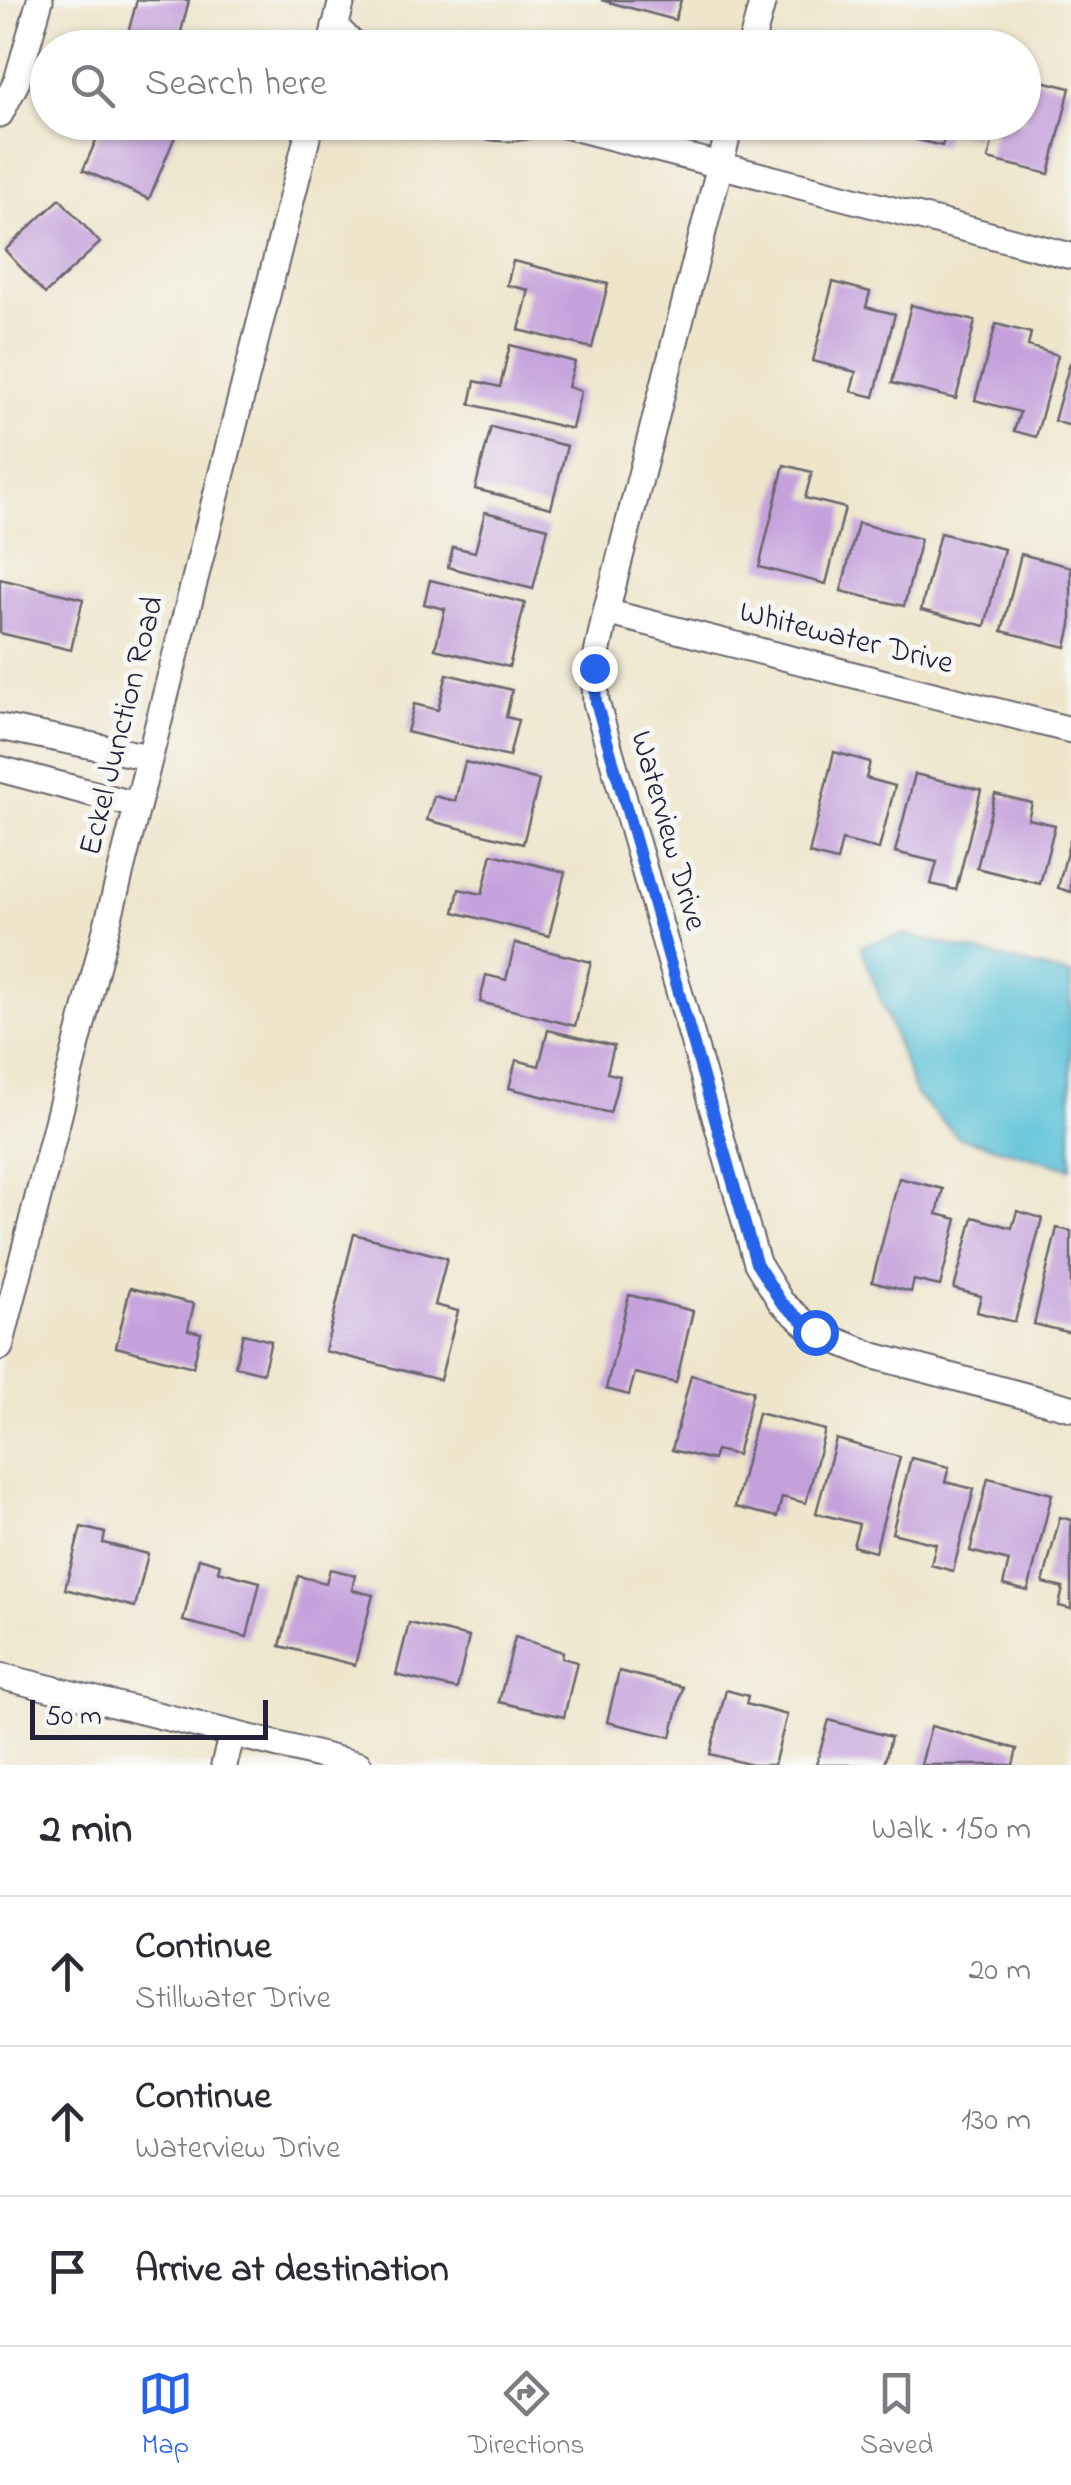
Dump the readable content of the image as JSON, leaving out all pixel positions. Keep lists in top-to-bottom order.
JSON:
{
  "streets": {
    "street": ["Whitewater Drive", "Eckel Junction Road", "Waterview Drive"]
  },
  "crossings": [
    ["Whitewater Drive", "Waterview Drive"]
  ],
  "scale_bar": "50 m",
  "page": {
    "search": "Search here",
    "scale": "50 m",
    "heading": ["2 min", "Walk · 150 m"],
    "list": [
      ["Continue", "Stillwater Drive", "20 m"],
      ["Continue", "Waterview Drive", "130 m"],
      "Arrive at destination"
    ],
    "nav": ["Map", "Directions", "Saved"]
  }
}
